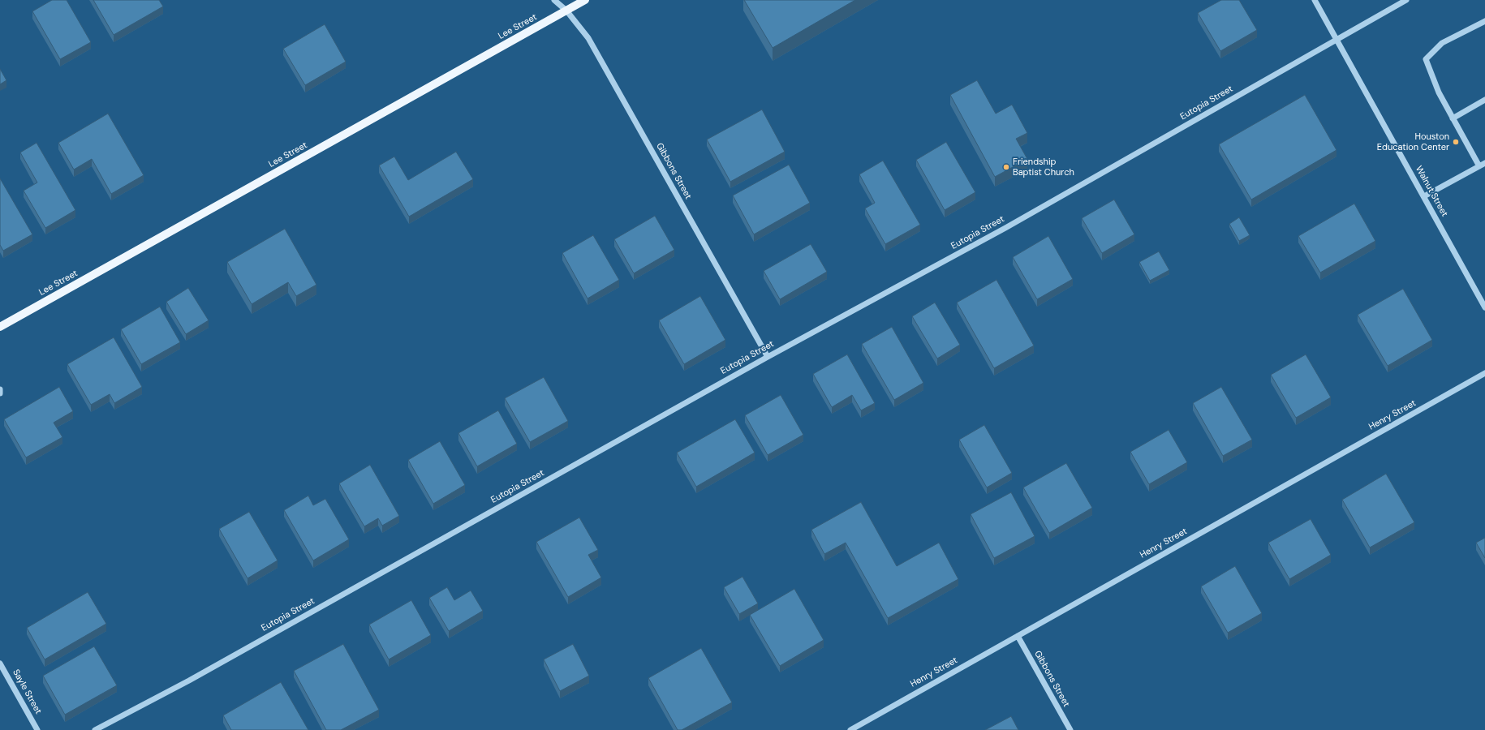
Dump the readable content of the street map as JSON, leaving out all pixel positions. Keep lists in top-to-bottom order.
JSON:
{
  "streets": {
    "main road": ["Lee Street"],
    "street": [
      "Eutopia Street",
      "Gibbons Street",
      "Walnut Street",
      "Henry Street",
      "Sayle Street"
    ]
  },
  "crossings": [
    ["Lee Street", "Gibbons Street"],
    ["Eutopia Street", "Gibbons Street"],
    ["Eutopia Street", "Walnut Street"],
    ["Gibbons Street", "Henry Street"]
  ],
  "places": ["Houston Education Center", "Friendship Baptist Church"]
}
